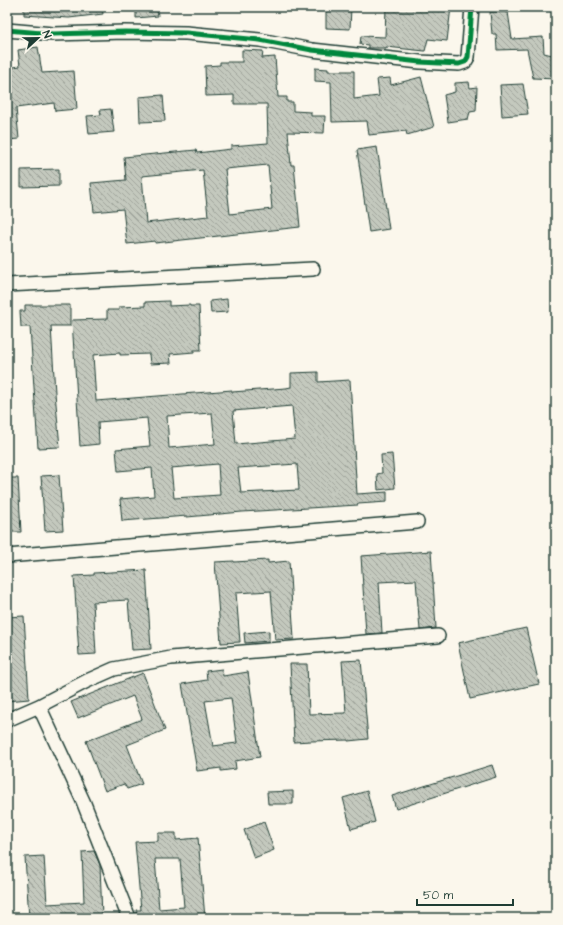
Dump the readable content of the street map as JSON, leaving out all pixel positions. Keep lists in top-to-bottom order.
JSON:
{
  "scale_bar": "50 m",
  "north": "right"
}
